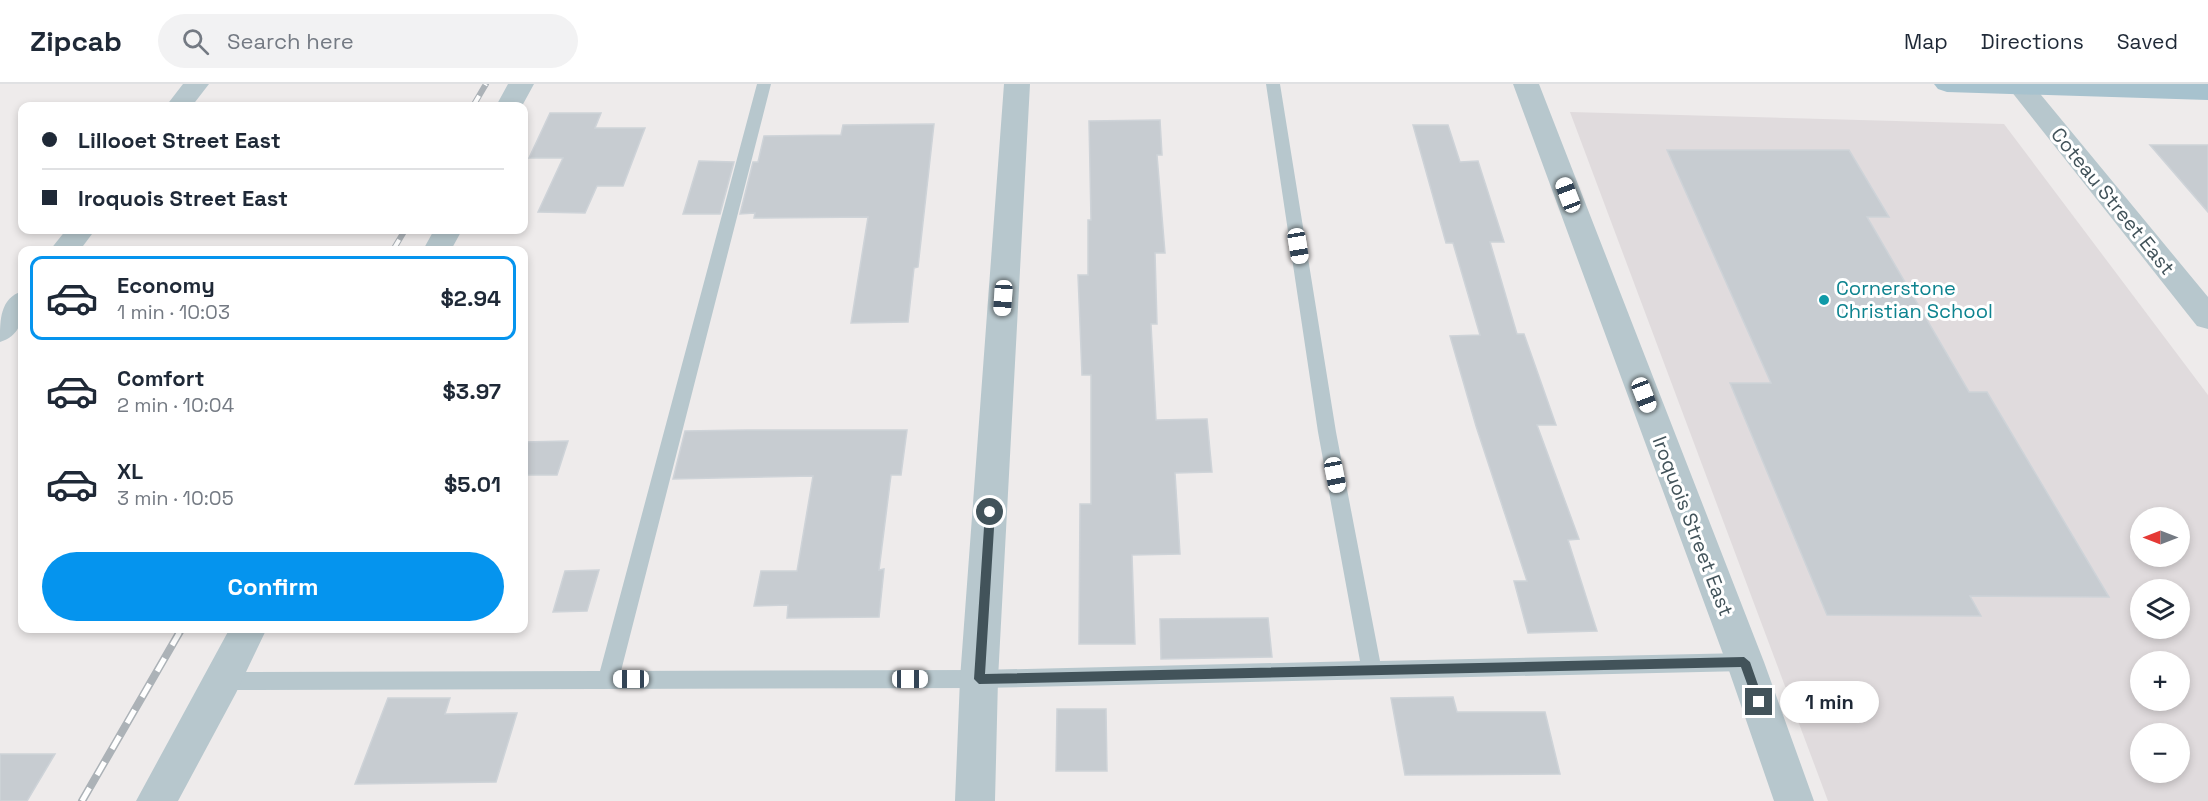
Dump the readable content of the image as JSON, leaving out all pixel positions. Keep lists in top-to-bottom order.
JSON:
{
  "streets": {
    "street": ["Coteau Street East", "Iroquois Street East"]
  },
  "places": ["Cornerstone Christian School"],
  "north": "left",
  "page": {
    "header": "Zipcab",
    "search": "Search here",
    "nav": ["Map", "Directions", "Saved"],
    "banner": ["Lillooet Street East", "Iroquois Street East"],
    "list": [
      {
        "name": "Economy",
        "note": "1 min · 10:03",
        "value": "$2.94"
      },
      {
        "name": "Comfort",
        "note": "2 min · 10:04",
        "value": "$3.97"
      },
      {
        "name": "XL",
        "note": "3 min · 10:05",
        "value": "$5.01"
      }
    ],
    "map_buttons": ["+", "−"],
    "buttons": "Confirm",
    "bubble": "1 min"
  }
}
